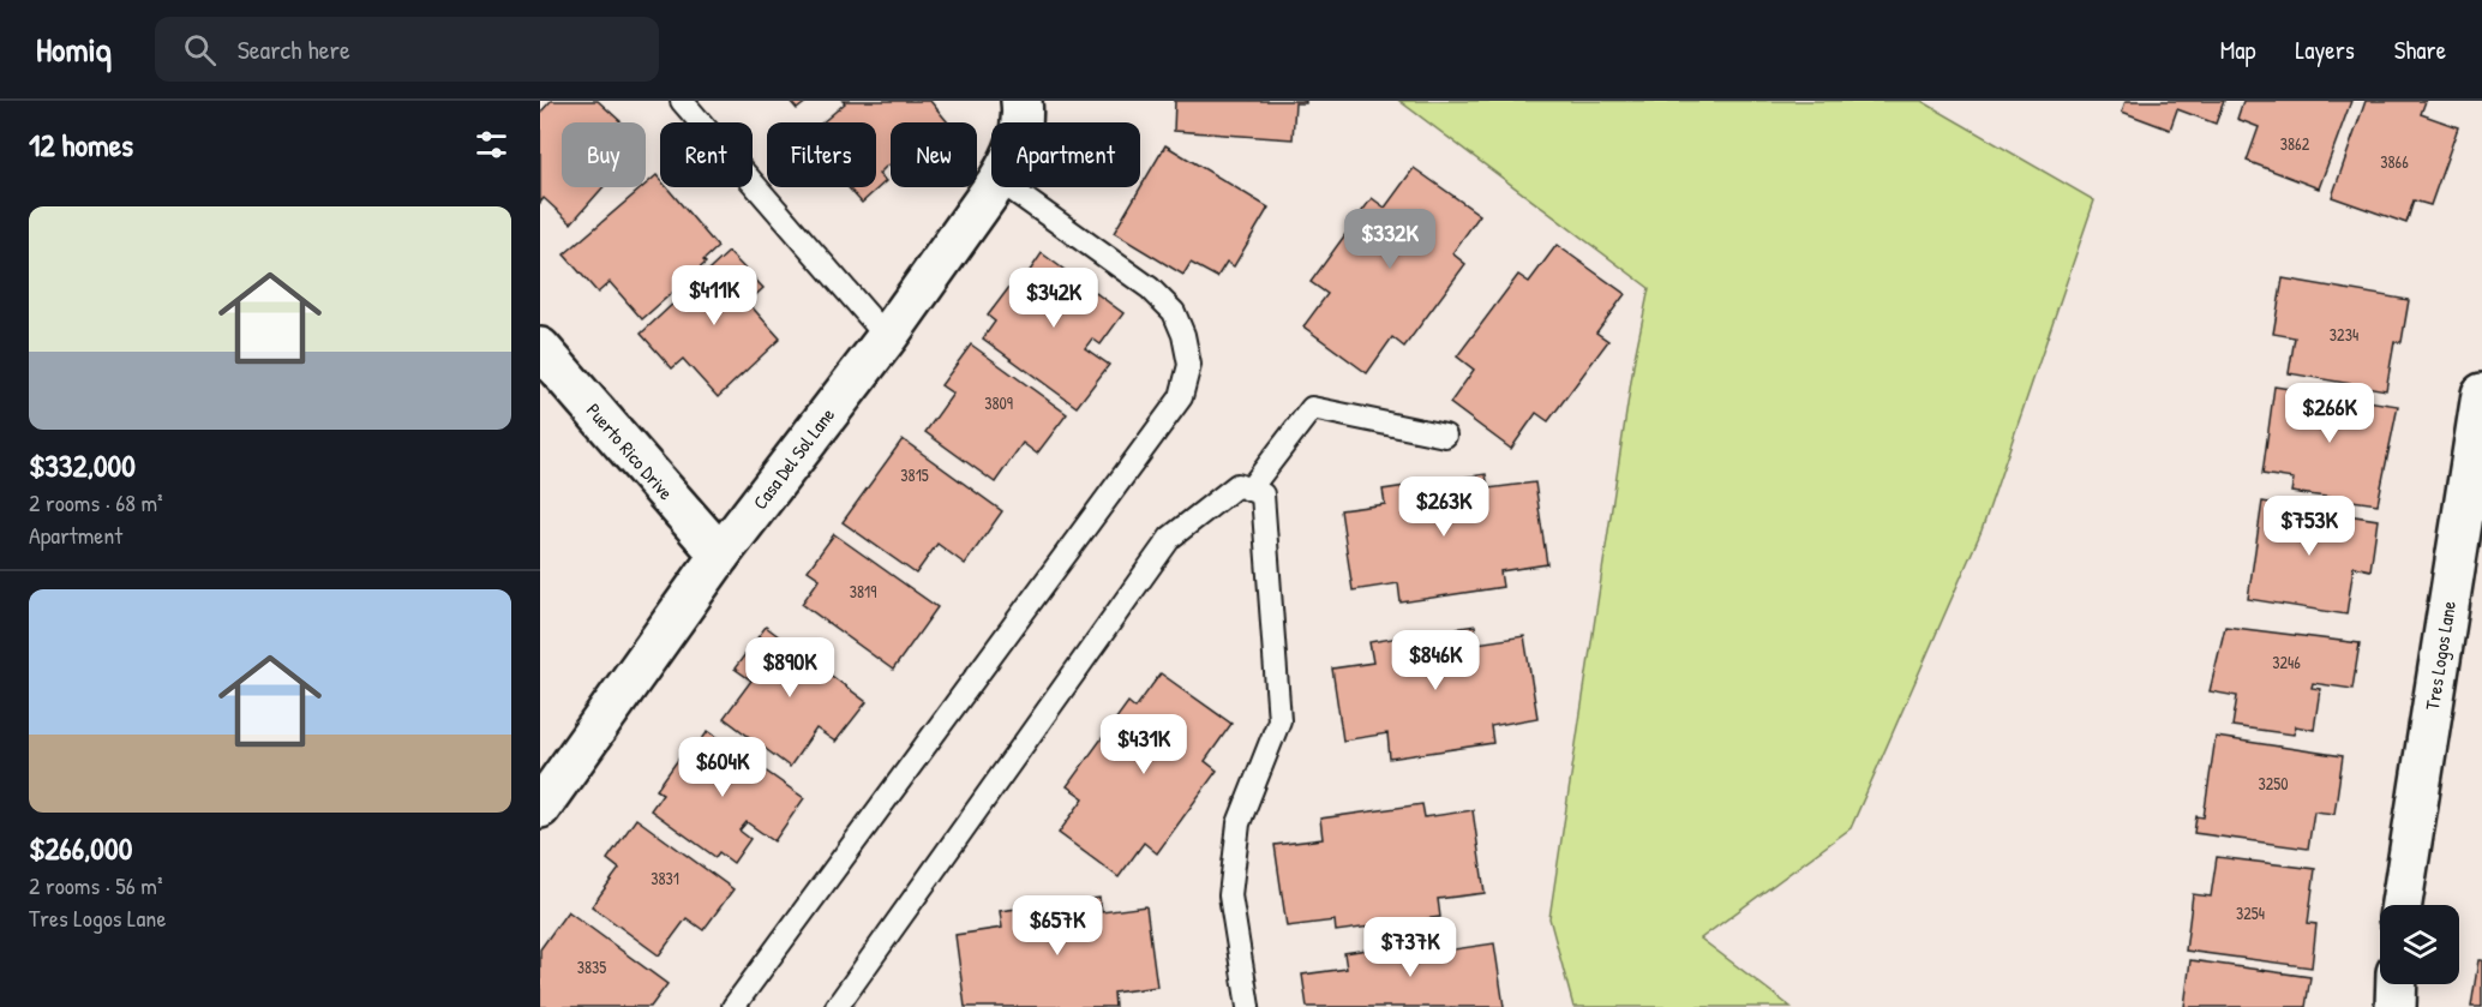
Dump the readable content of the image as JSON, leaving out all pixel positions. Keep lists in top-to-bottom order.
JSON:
{
  "streets": {
    "street": ["Puerto Rico Drive", "Casa Del Sol Lane", "Tres Logos Lane"]
  },
  "crossings": [
    ["Puerto Rico Drive", "Casa Del Sol Lane"]
  ],
  "house_numbers": [
    "3862",
    "3866",
    "3234",
    "3809",
    "3815",
    "3819",
    "3246",
    "3250",
    "3831",
    "3254",
    "3835"
  ],
  "page": {
    "header": "Homiq",
    "search": "Search here",
    "nav": ["Map", "Layers", "Share"],
    "heading": "12 homes",
    "chip": [
      "Buy",
      "Rent",
      "Filters",
      "New",
      "Apartment"
    ],
    "list": [
      {
        "name": "$332,000",
        "note": "2 rooms · 68 m² · Apartment"
      },
      {
        "name": "$266,000",
        "note": "2 rooms · 56 m² · Tres Logos Lane"
      }
    ],
    "price": [
      "$332K",
      "$411K",
      "$342K",
      "$266K",
      "$263K",
      "$753K",
      "$846K",
      "$890K",
      "$431K",
      "$604K",
      "$657K",
      "$737K"
    ]
  }
}
